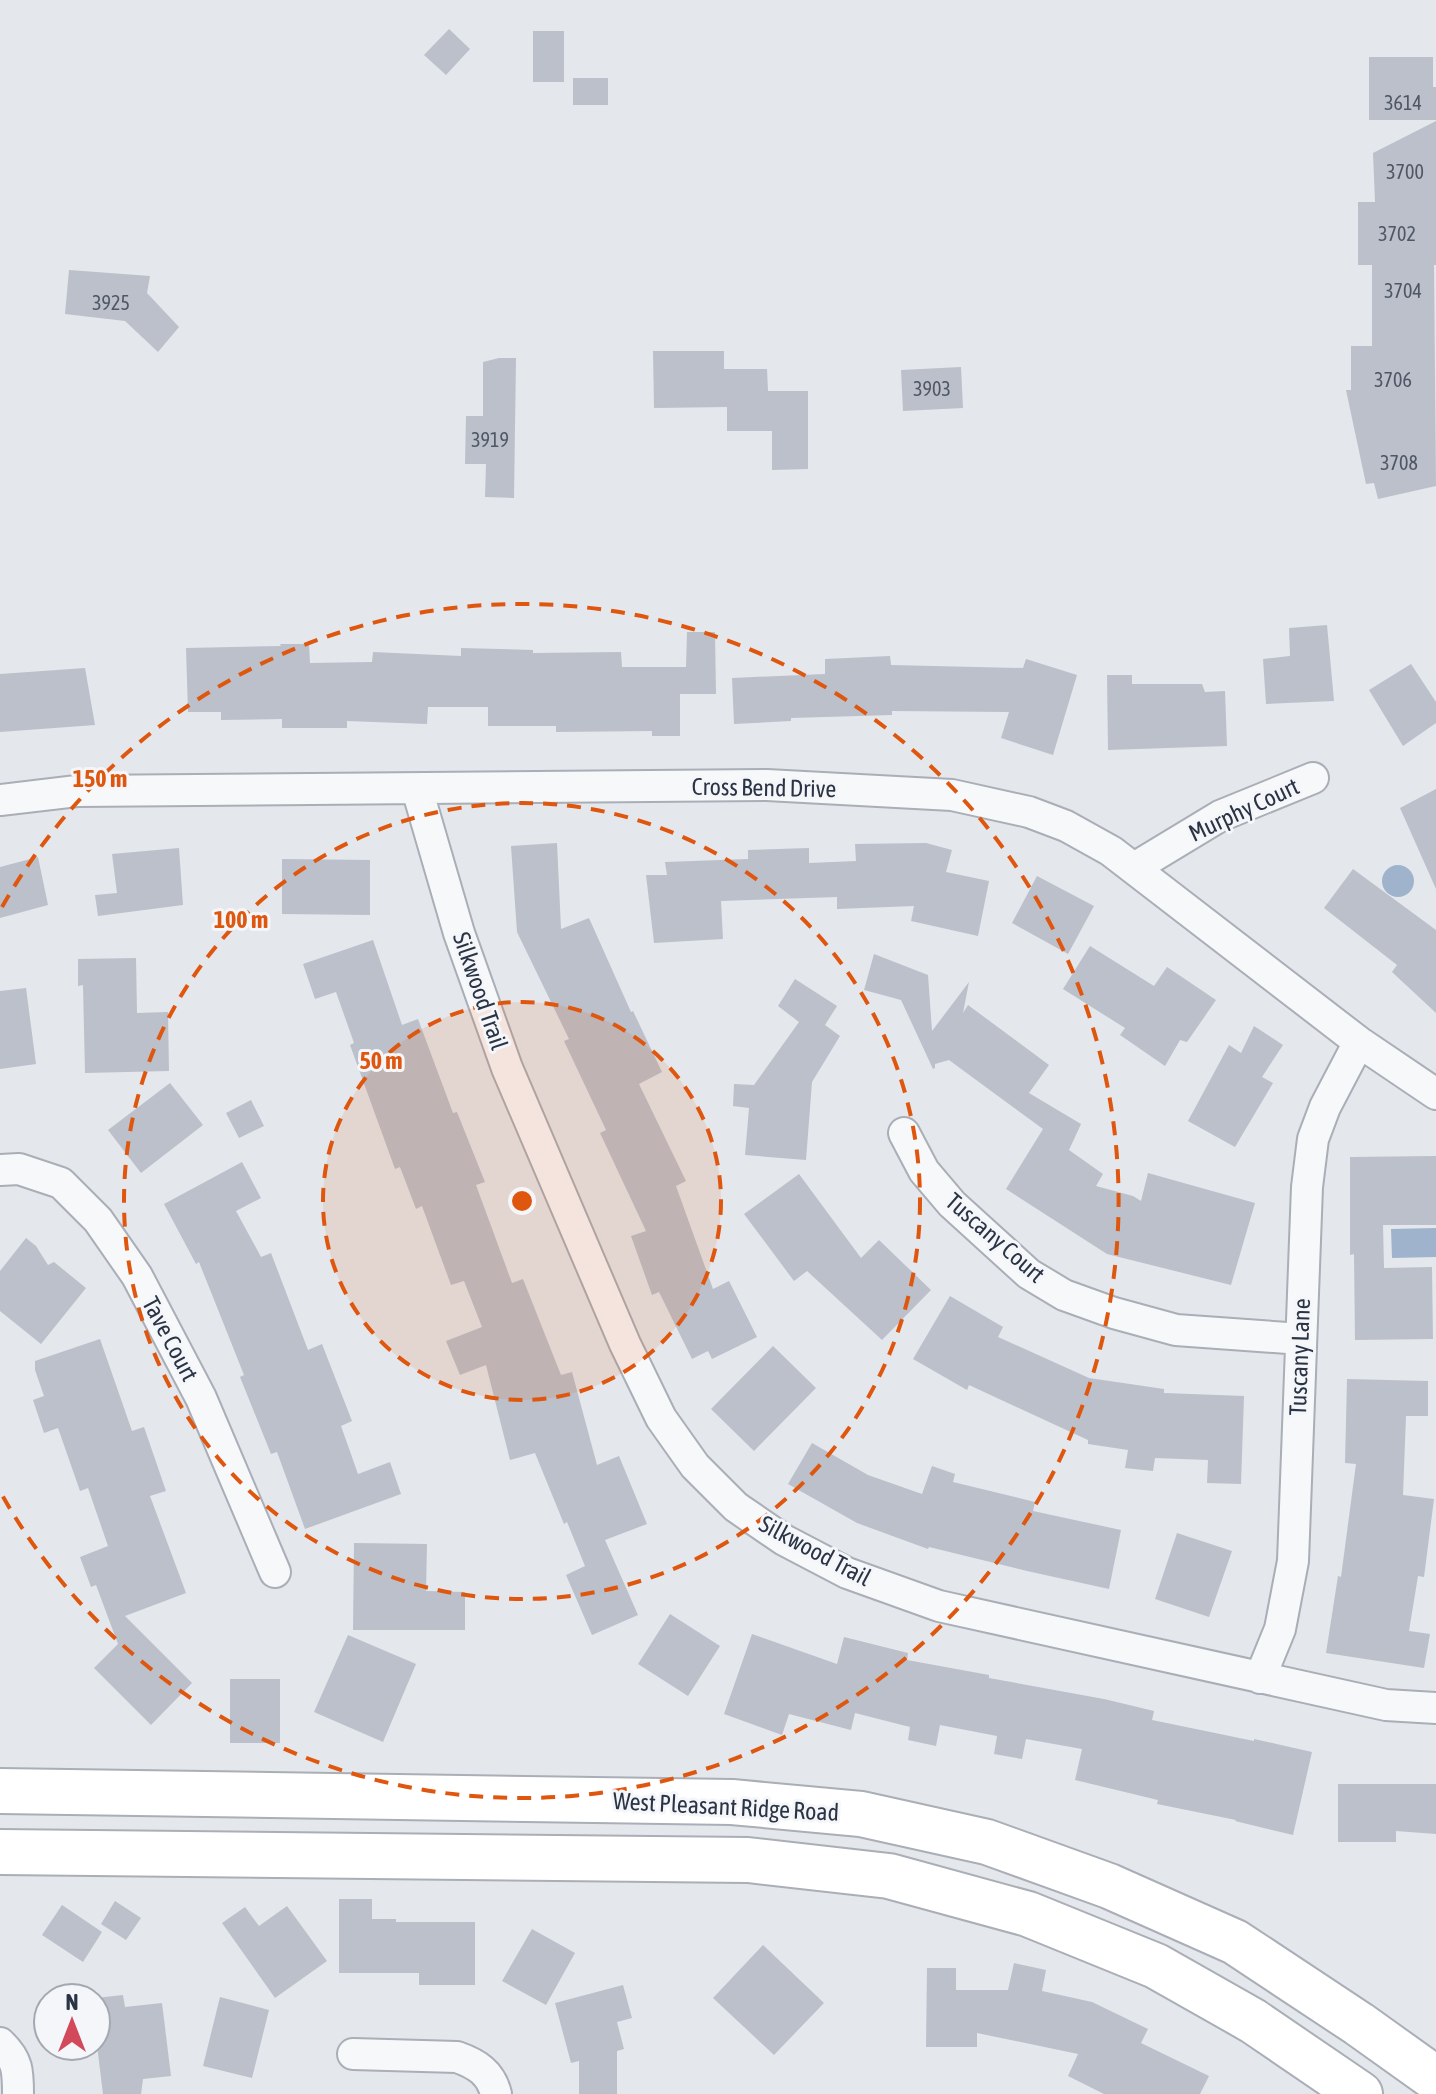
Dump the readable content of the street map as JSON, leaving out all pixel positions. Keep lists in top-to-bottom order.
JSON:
{
  "streets": {
    "main road": ["West Pleasant Ridge Road"],
    "street": [
      "Cross Bend Drive",
      "Murphy Court",
      "Silkwood Trail",
      "Tuscany Court",
      "Tave Court",
      "Tuscany Lane"
    ]
  },
  "crossings": [
    ["Cross Bend Drive", "Murphy Court"],
    ["Cross Bend Drive", "Silkwood Trail"],
    ["Cross Bend Drive", "Tuscany Lane"],
    ["Silkwood Trail", "Tuscany Lane"],
    ["Tuscany Court", "Tuscany Lane"]
  ],
  "house_numbers": [
    "3614",
    "3700",
    "3702",
    "3704",
    "3925",
    "3706",
    "3903",
    "3919",
    "3708"
  ],
  "north": "top",
  "rings": ["150 m", "100 m", "50 m"]
}
